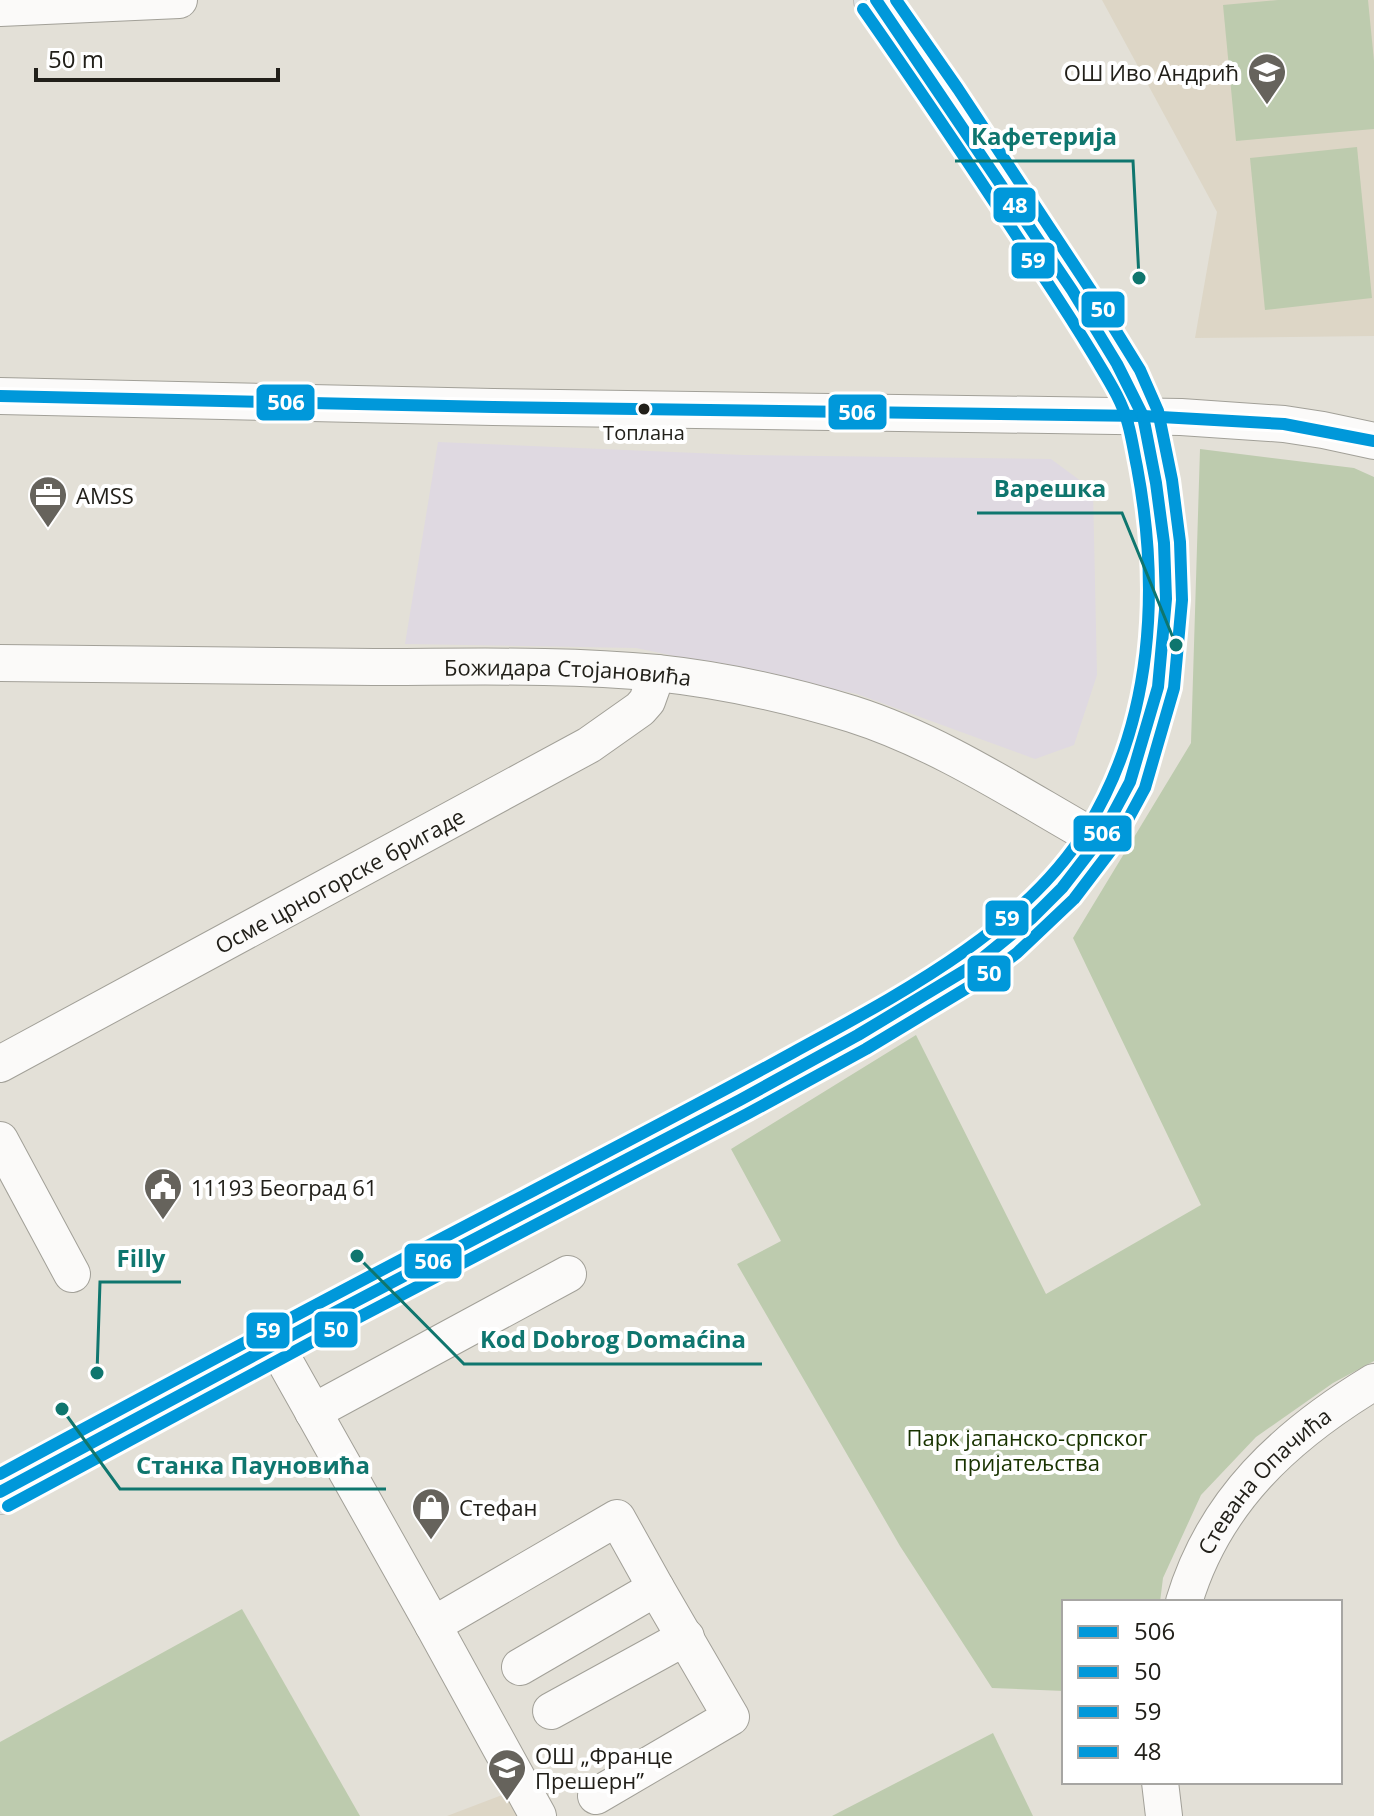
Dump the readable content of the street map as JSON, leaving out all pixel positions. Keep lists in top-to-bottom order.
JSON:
{
  "streets": {
    "street": ["Божидара Стојановића", "Осме црногорске бригаде", "Стевана Опачића"]
  },
  "crossings": [
    ["Божидара Стојановића", "Осме црногорске бригаде"]
  ],
  "parks": ["Парк јапанско-српског пријатељства"],
  "places": {
    "school or university": ["ОШ Иво Андрић", "ОШ „Франце Прешерн”"],
    "other": [
      "Кафетерија",
      "Топлана",
      "Варешка",
      "Kod Dobrog Domaćina",
      "Filly",
      "Станка Пауновића"
    ],
    "office": ["AMSS"],
    "public building": ["11193 Београд 61"],
    "shop": ["Стефан"]
  },
  "lines": [
    "transit line 50",
    "transit line 48",
    "transit line 59",
    "transit line 506"
  ],
  "legend": [
    "506",
    "50",
    "59",
    "48"
  ],
  "scale_bar": "50 m"
}
